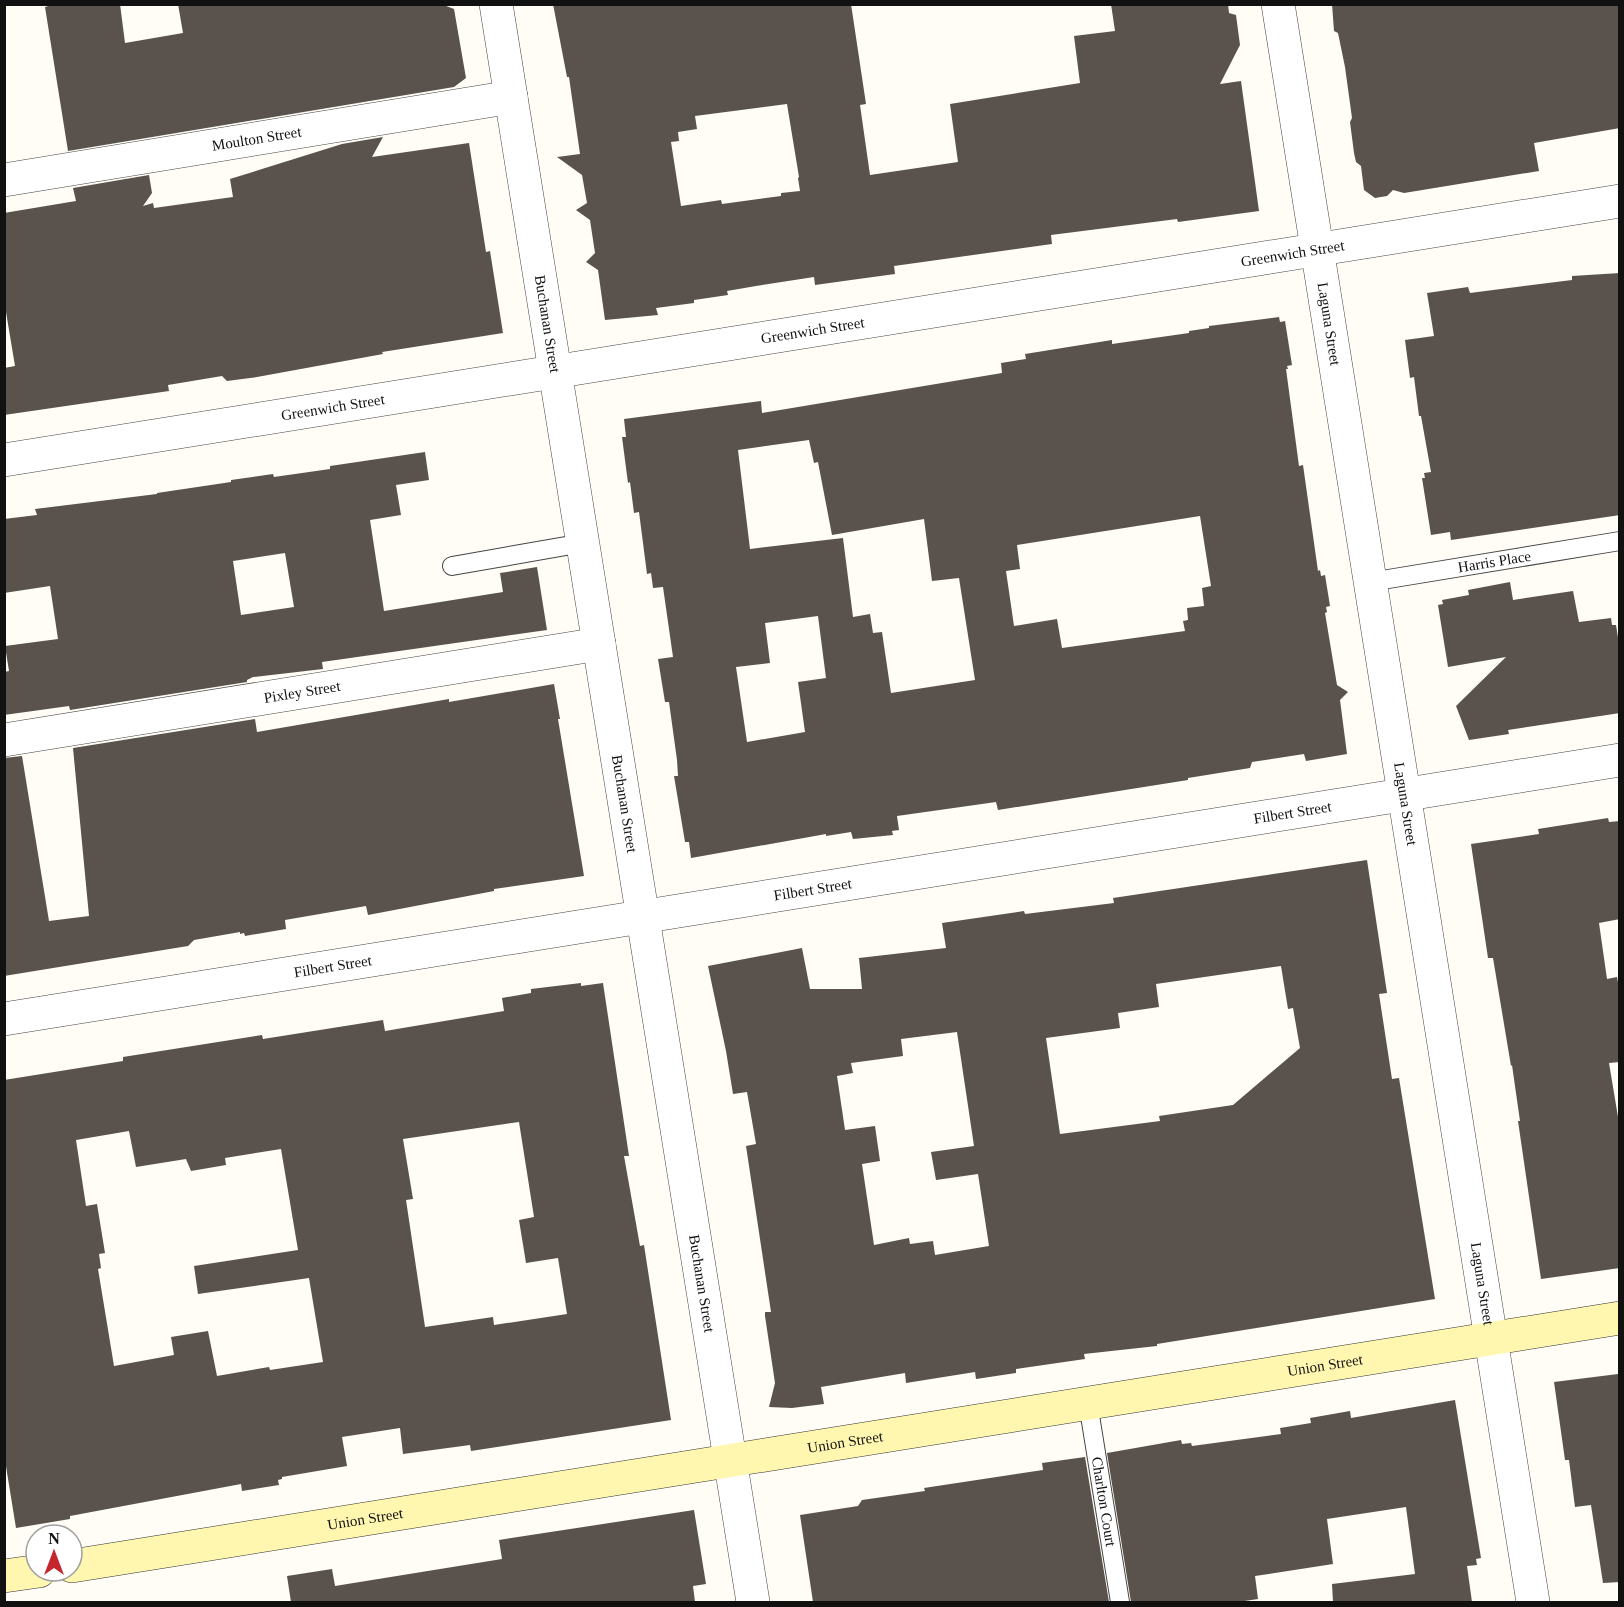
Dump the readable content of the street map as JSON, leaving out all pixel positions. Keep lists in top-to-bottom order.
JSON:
{
  "streets": {
    "street": [
      "Moulton Street",
      "Greenwich Street",
      "Buchanan Street",
      "Laguna Street",
      "Pixley Street",
      "Filbert Street",
      "Union Street"
    ],
    "lane": ["Harris Place", "Charlton Court"]
  },
  "crossings": [
    ["Moulton Street", "Buchanan Street"],
    ["Greenwich Street", "Buchanan Street"],
    ["Greenwich Street", "Laguna Street"],
    ["Buchanan Street", "Pixley Street"],
    ["Buchanan Street", "Filbert Street"],
    ["Buchanan Street", "Union Street"],
    ["Laguna Street", "Harris Place"],
    ["Laguna Street", "Filbert Street"],
    ["Laguna Street", "Union Street"],
    ["Union Street", "Charlton Court"]
  ],
  "north": "top"
}
